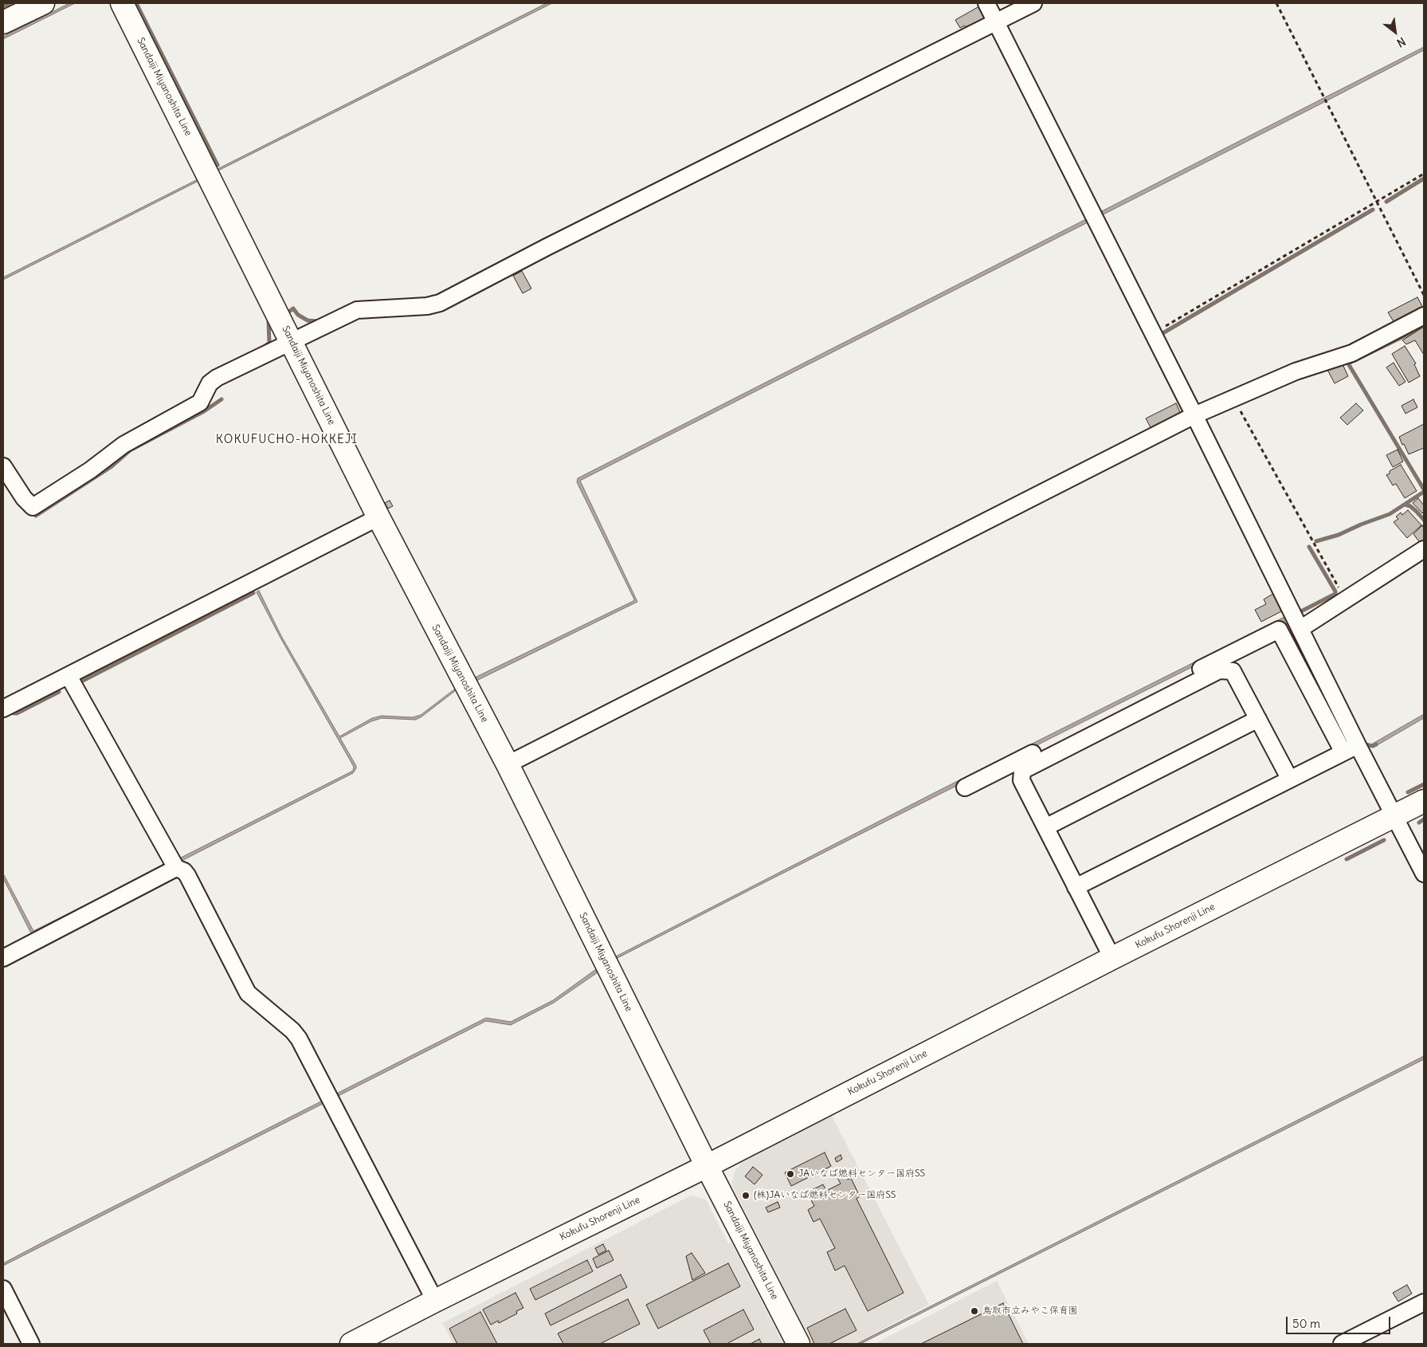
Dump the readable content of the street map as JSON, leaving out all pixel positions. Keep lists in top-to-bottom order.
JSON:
{
  "streets": {
    "main road": ["Sandaiji Miyanoshita Line", "Kokufu Shorenji Line"]
  },
  "crossings": [
    ["Sandaiji Miyanoshita Line", "Kokufu Shorenji Line"]
  ],
  "districts": ["KOKUFUCHO-HOKKEJI"],
  "places": ["JAいなば燃料センター国府SS", "(株)JAいなば燃料センター国府SS", "鳥取市立みやこ保育園"],
  "scale_bar": "50 m",
  "north": "bottom right"
}
